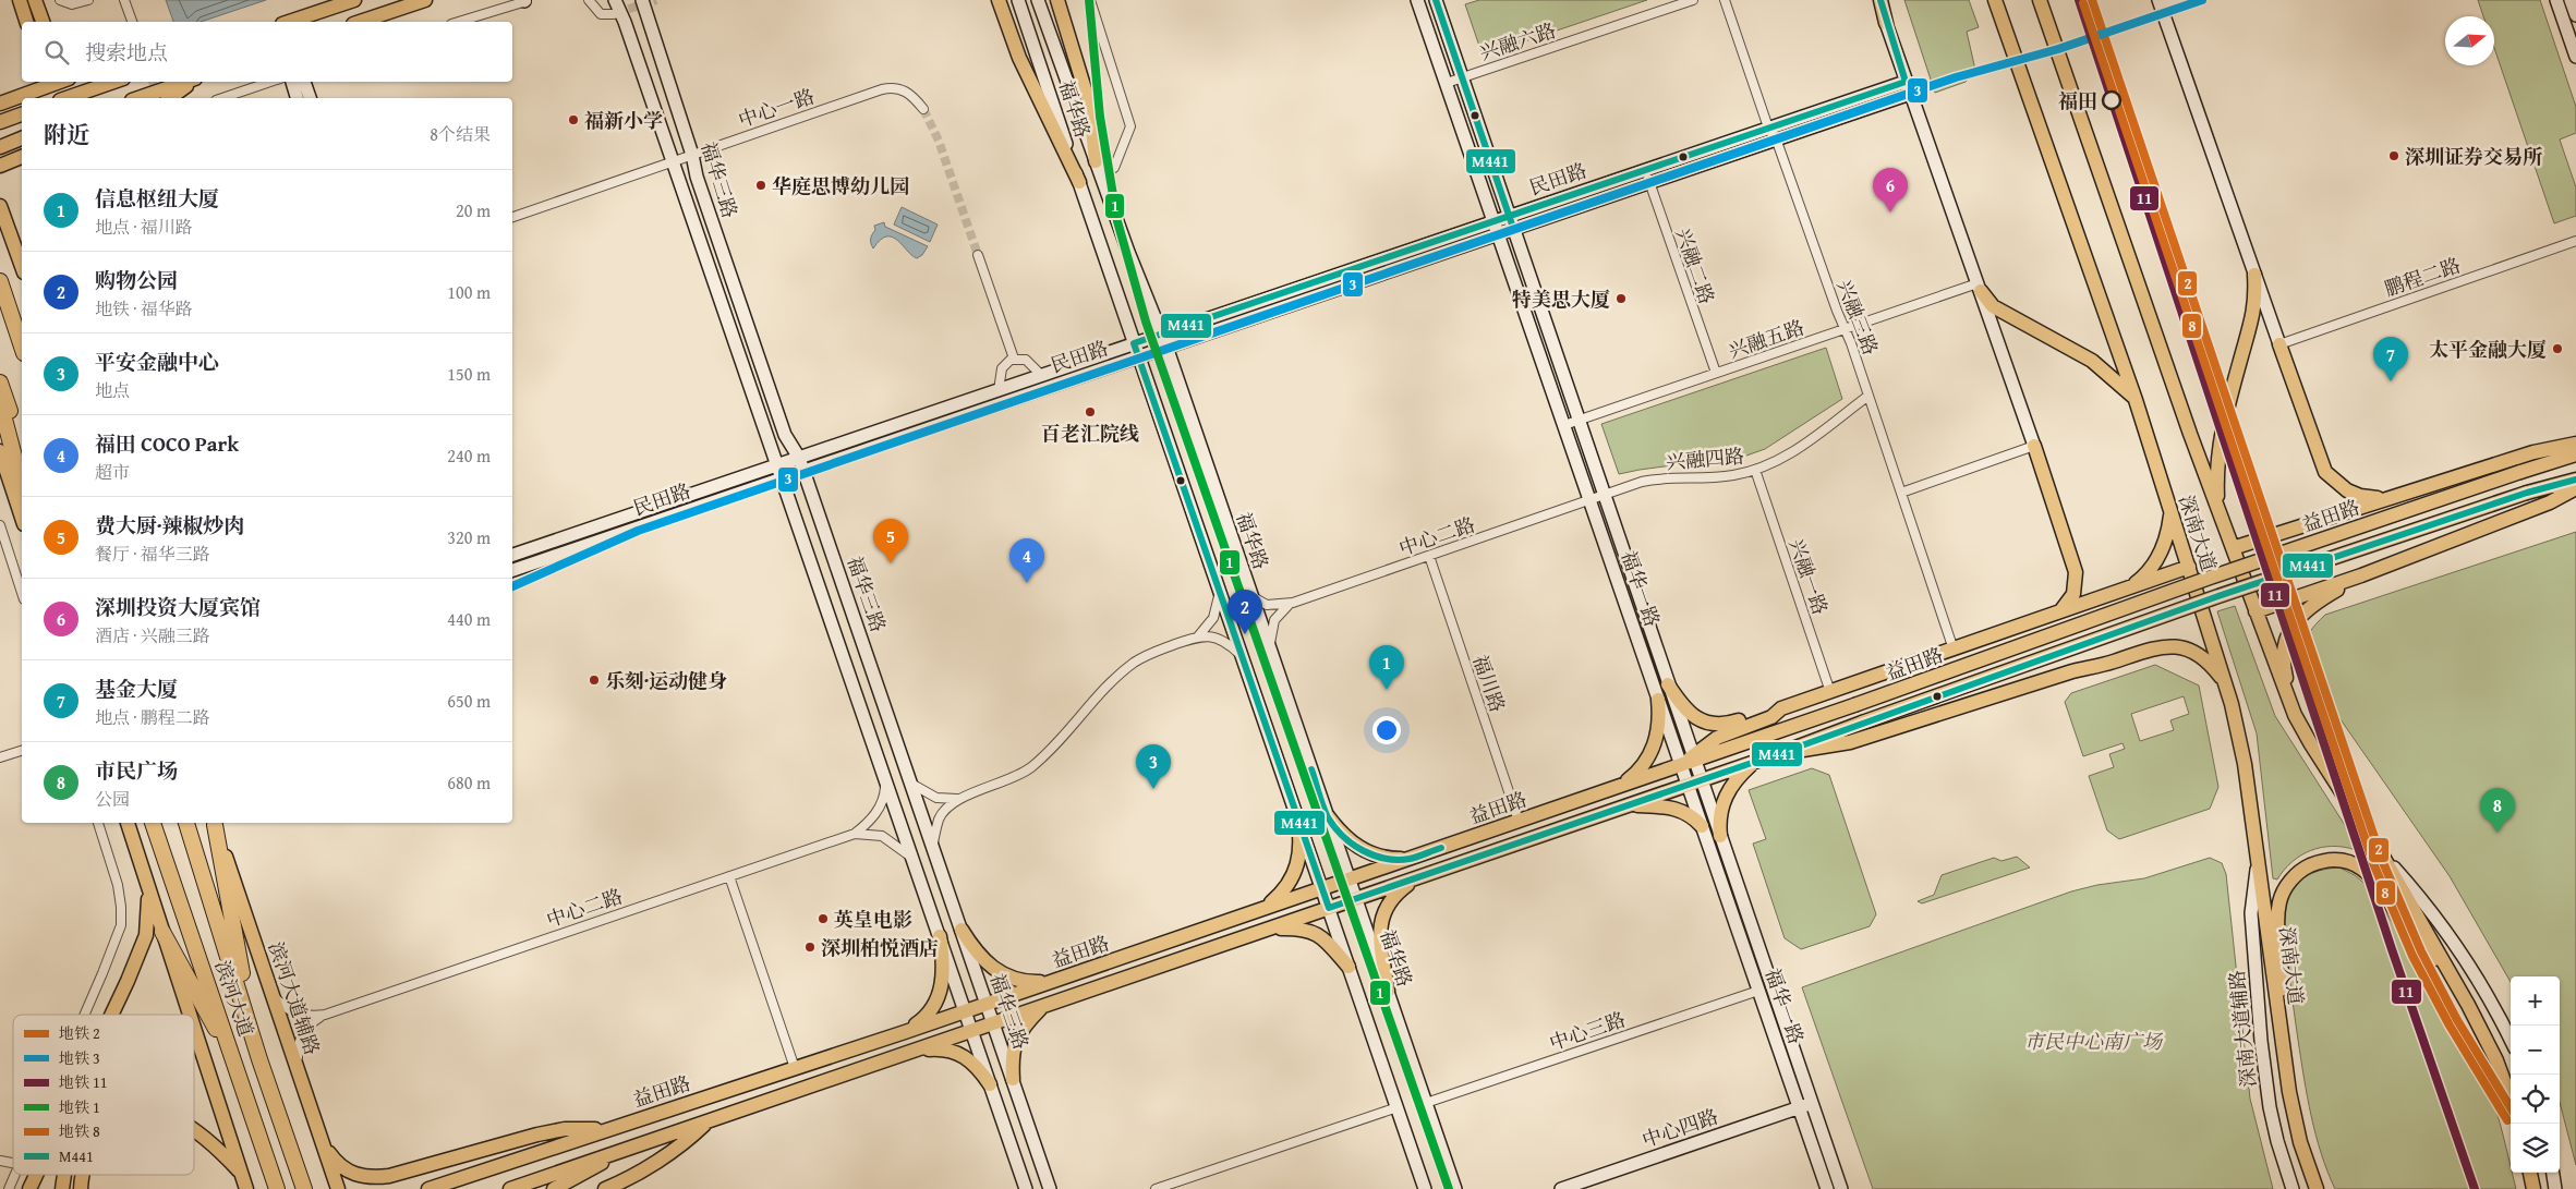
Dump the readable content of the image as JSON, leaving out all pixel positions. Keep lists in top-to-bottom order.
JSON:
{
  "streets": {
    "highway": ["滨河大道"],
    "main road": ["益田路", "深南大道", "滨河大道辅路"],
    "street": [
      "兴融六路",
      "中心一路",
      "福华路",
      "民田路",
      "福华三路",
      "兴融二路",
      "鹏程二路",
      "兴融三路",
      "兴融五路",
      "兴融四路",
      "中心二路",
      "兴融一路",
      "福华一路",
      "福川路",
      "深南大道辅路",
      "中心三路",
      "中心四路"
    ]
  },
  "crossings": [
    ["兴融六路", "福华一路"],
    ["中心一路", "福华三路"],
    ["福华路", "民田路"],
    ["福华路", "益田路"],
    ["福华路", "中心二路"],
    ["福华路", "中心三路"],
    ["民田路", "福华三路"],
    ["民田路", "兴融二路"],
    ["民田路", "兴融三路"],
    ["民田路", "福华一路"],
    ["福华三路", "益田路"],
    ["福华三路", "中心二路"],
    ["兴融二路", "兴融五路"],
    ["兴融三路", "兴融五路"],
    ["兴融三路", "兴融四路"],
    ["兴融五路", "福华一路"],
    ["兴融四路", "中心二路"],
    ["兴融四路", "兴融一路"],
    ["兴融四路", "福华一路"],
    ["益田路", "福华一路"],
    ["益田路", "福川路"],
    ["深南大道", "深南大道辅路"],
    ["中心二路", "福华一路"],
    ["中心二路", "福川路"],
    ["中心二路", "滨河大道辅路"],
    ["福华一路", "中心三路"],
    ["福华一路", "中心四路"]
  ],
  "parks": ["市民中心南广场"],
  "places": [
    "福田",
    "福新小学",
    "深圳证券交易所",
    "华庭思博幼儿园",
    "特美思大厦",
    "太平金融大厦",
    "百老汇院线",
    "乐刻·运动健身",
    "英皇电影",
    "深圳柏悦酒店"
  ],
  "lines": [
    "metro line 2",
    "metro line 3",
    "metro line 11",
    "metro line 1",
    "transit line M441",
    "metro line 8"
  ],
  "legend": [
    "地铁 2",
    "地铁 3",
    "地铁 11",
    "地铁 1",
    "地铁 8",
    "M441"
  ],
  "north": "right",
  "page": {
    "search": "搜索地点",
    "heading": ["附近", "8个结果"],
    "pins": [
      "6",
      "7",
      "5",
      "4",
      "2",
      "1",
      "3",
      "8"
    ],
    "list": [
      {
        "mark": "1",
        "name": "信息枢纽大厦",
        "note": "地点 · 福川路",
        "value": "20 m"
      },
      {
        "mark": "2",
        "name": "购物公园",
        "note": "地铁 · 福华路",
        "value": "100 m"
      },
      {
        "mark": "3",
        "name": "平安金融中心",
        "note": "地点",
        "value": "150 m"
      },
      {
        "mark": "4",
        "name": "福田 COCO Park",
        "note": "超市",
        "value": "240 m"
      },
      {
        "mark": "5",
        "name": "费大厨·辣椒炒肉",
        "note": "餐厅 · 福华三路",
        "value": "320 m"
      },
      {
        "mark": "6",
        "name": "深圳投资大厦宾馆",
        "note": "酒店 · 兴融三路",
        "value": "440 m"
      },
      {
        "mark": "7",
        "name": "基金大厦",
        "note": "地点 · 鹏程二路",
        "value": "650 m"
      },
      {
        "mark": "8",
        "name": "市民广场",
        "note": "公园",
        "value": "680 m"
      }
    ],
    "map_buttons": ["+", "−"]
  }
}
